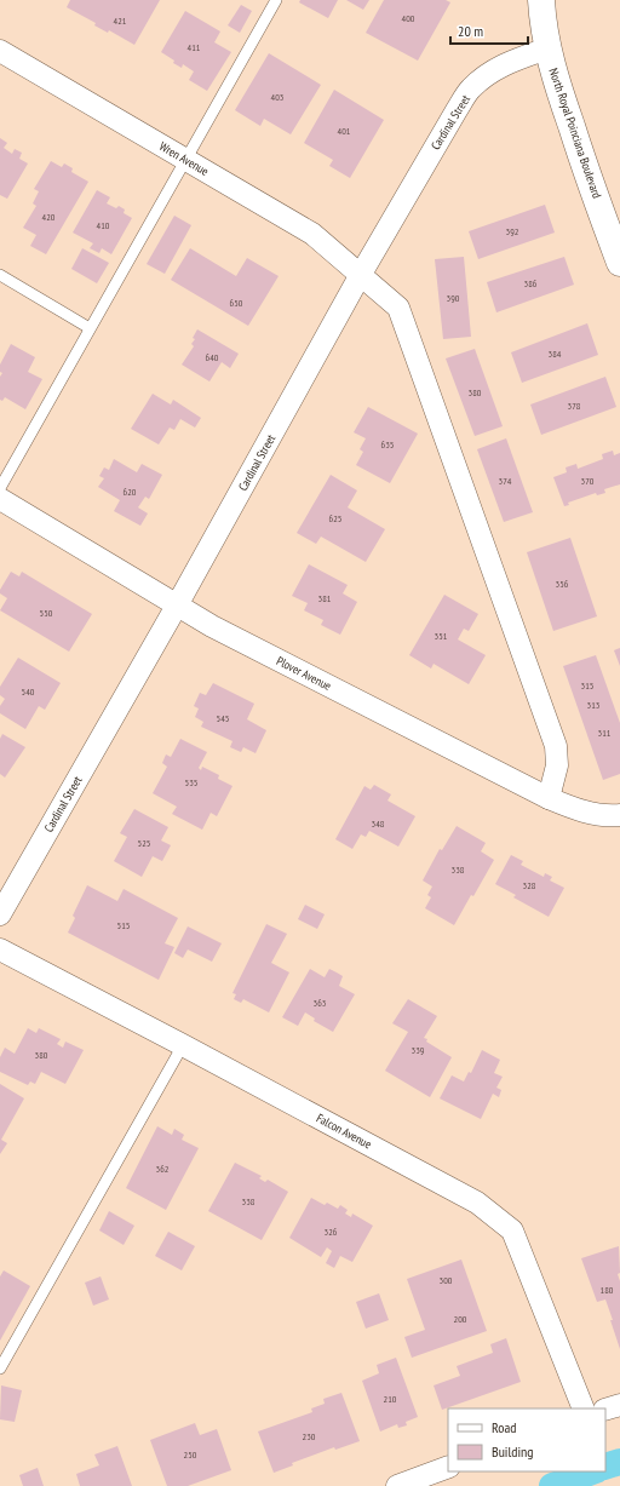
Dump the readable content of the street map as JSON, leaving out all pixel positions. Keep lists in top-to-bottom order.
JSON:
{
  "streets": {
    "street": [
      "Cardinal Street",
      "North Royal Poinciana Boulevard",
      "Wren Avenue",
      "Plover Avenue",
      "Falcon Avenue"
    ]
  },
  "crossings": [
    ["Cardinal Street", "North Royal Poinciana Boulevard"],
    ["Cardinal Street", "Wren Avenue"],
    ["Cardinal Street", "Plover Avenue"],
    ["Wren Avenue", "Plover Avenue"]
  ],
  "house_numbers": [
    "400",
    "421",
    "411",
    "403",
    "401",
    "420",
    "410",
    "392",
    "386",
    "390",
    "650",
    "384",
    "640",
    "380",
    "378",
    "635",
    "374",
    "370",
    "620",
    "625",
    "356",
    "381",
    "550",
    "351",
    "315",
    "540",
    "313",
    "545",
    "311",
    "535",
    "348",
    "525",
    "338",
    "328",
    "515",
    "363",
    "339",
    "380",
    "362",
    "338",
    "326",
    "300",
    "180",
    "200",
    "210",
    "230",
    "250"
  ],
  "legend": ["Road", "Building"],
  "scale_bar": "20 m"
}
